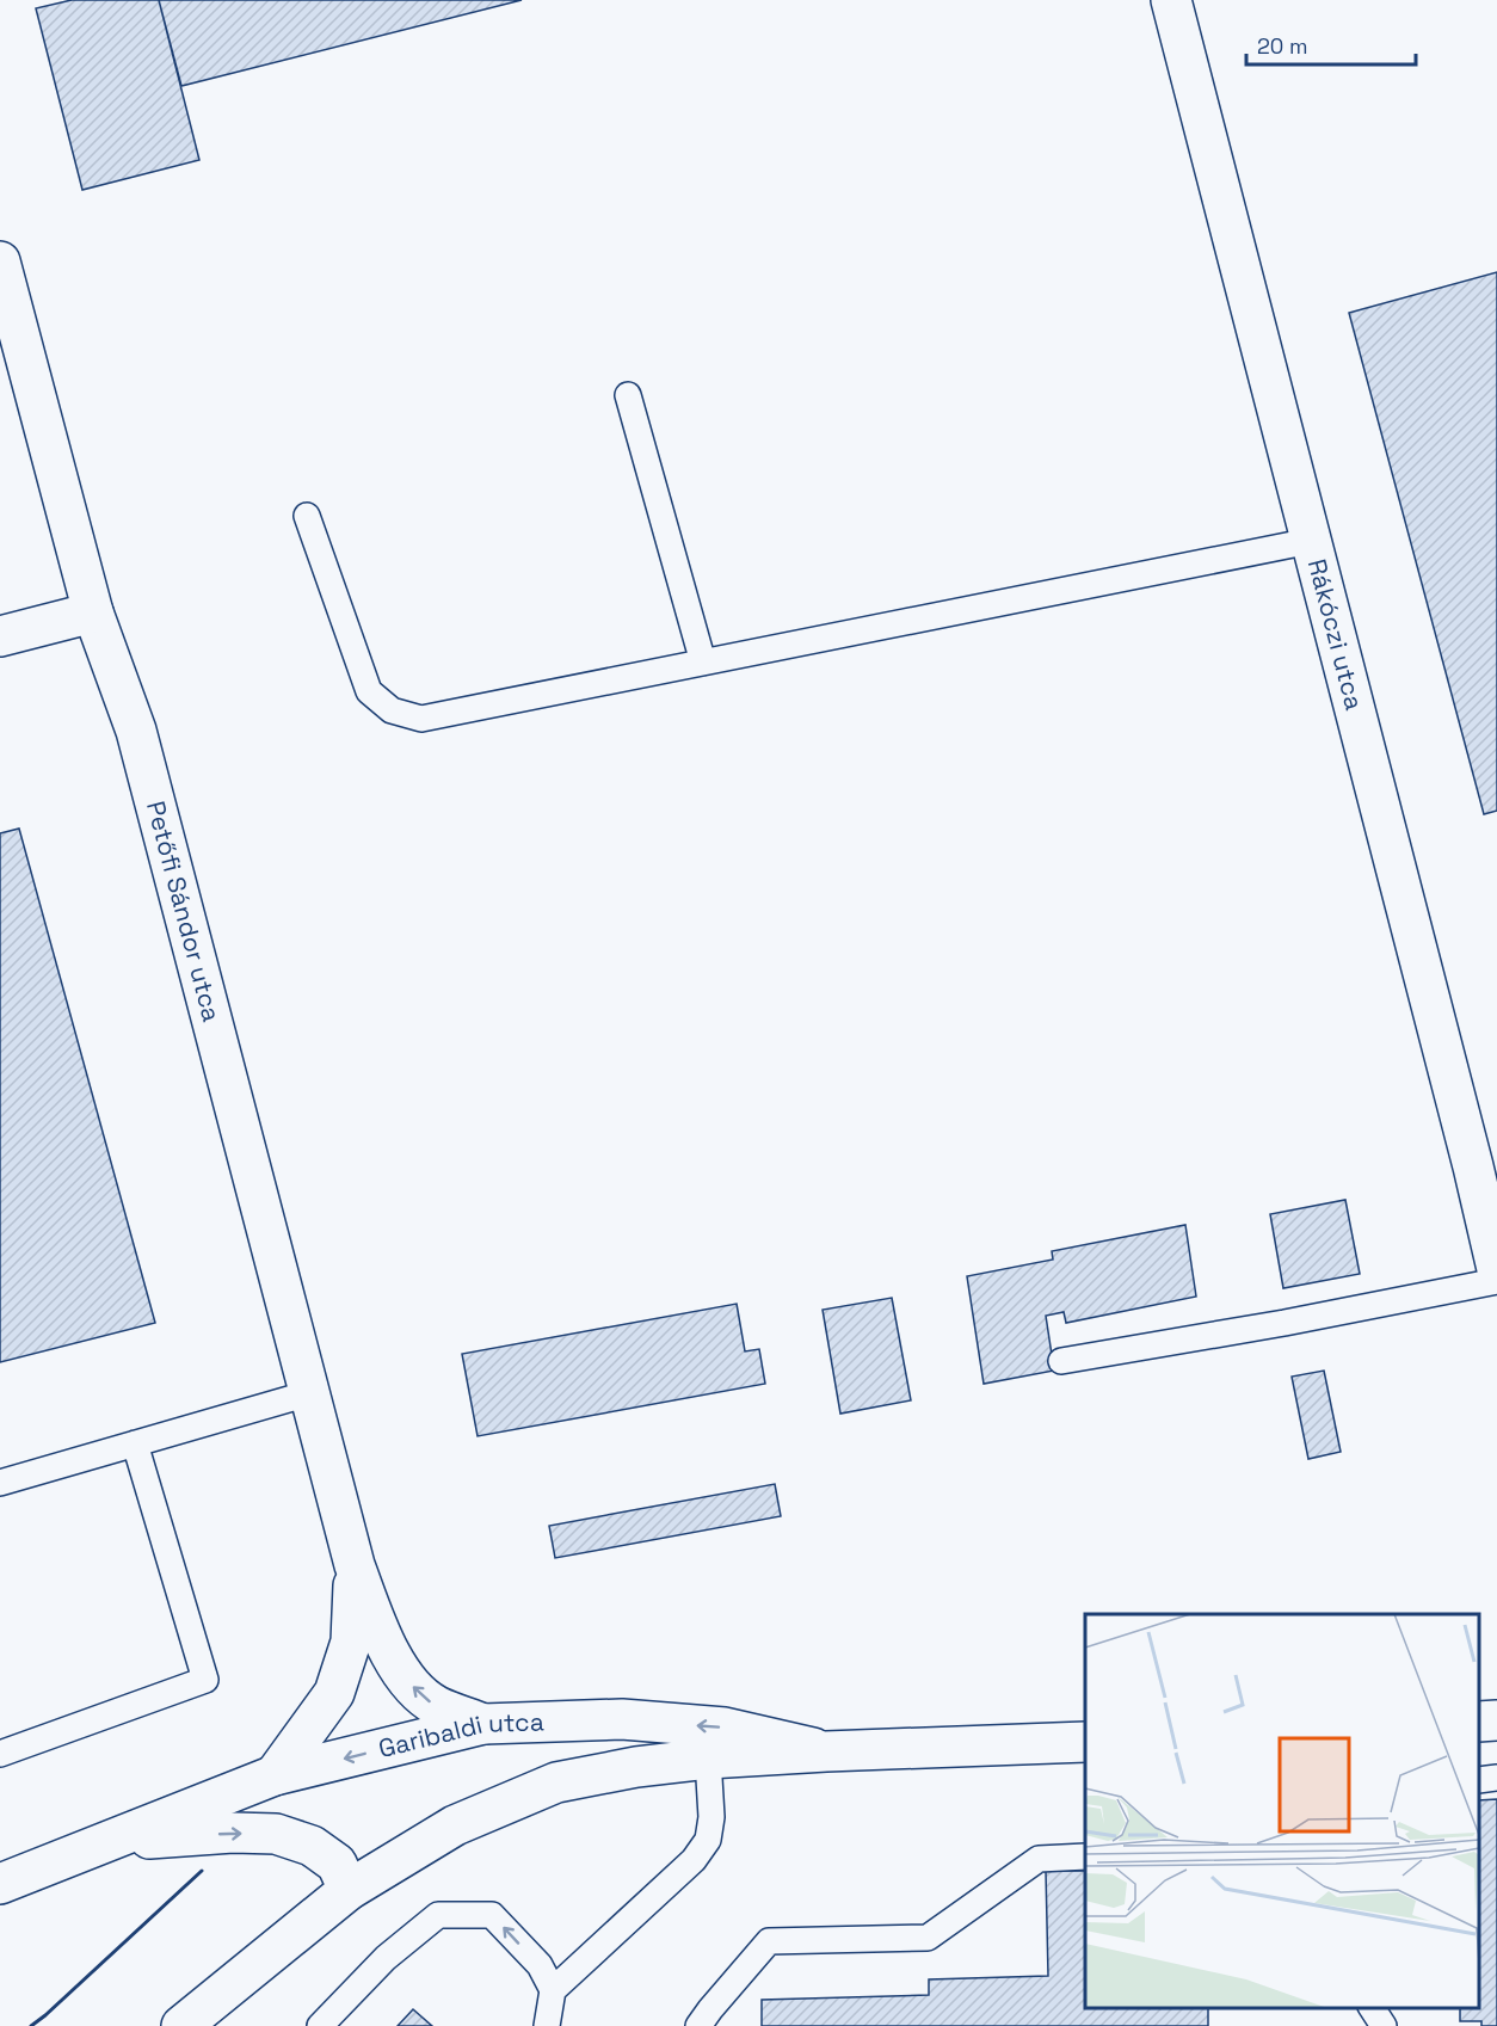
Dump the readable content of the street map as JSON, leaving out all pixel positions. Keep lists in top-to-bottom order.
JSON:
{
  "streets": {
    "street": ["Rákóczi utca", "Petőfi Sándor utca", "Garibaldi utca"]
  },
  "crossings": [
    ["Petőfi Sándor utca", "Garibaldi utca"]
  ],
  "scale_bar": "20 m"
}
